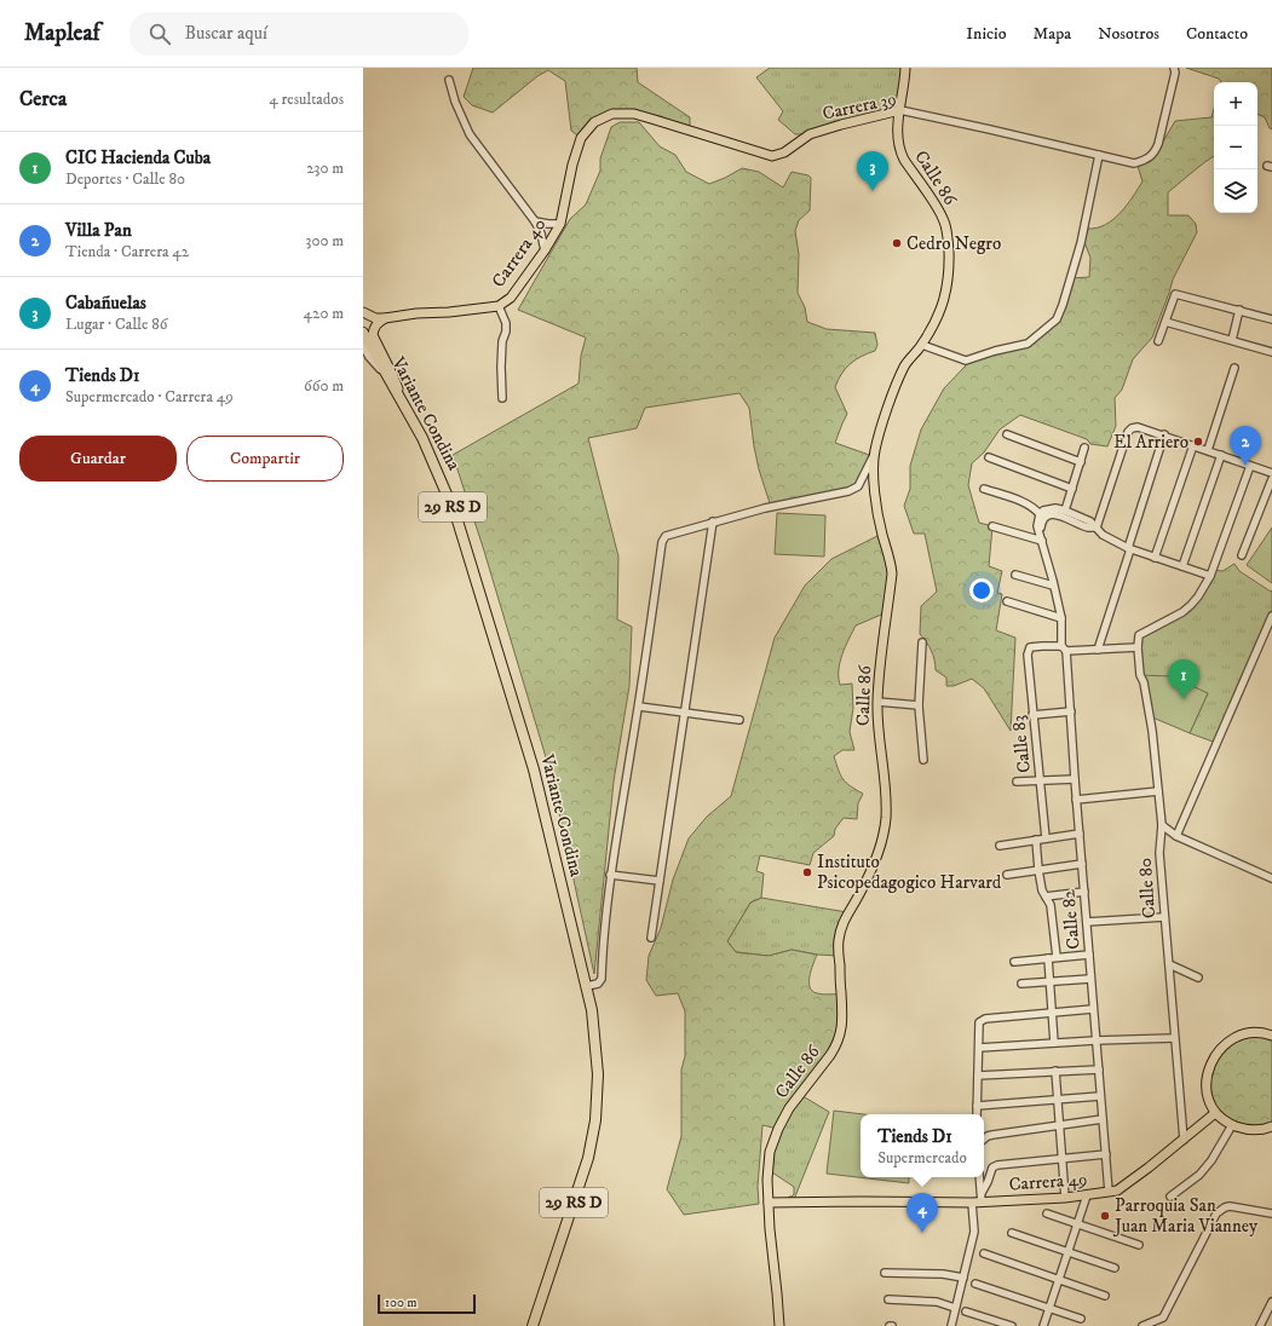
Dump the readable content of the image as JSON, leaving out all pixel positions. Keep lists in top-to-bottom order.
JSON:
{
  "streets": {
    "highway": ["Variante Condina", "29 RS D"],
    "main road": [
      "Carrera 39",
      "Calle 86",
      "Carrera 40",
      "Carrera 49"
    ],
    "street": ["Calle 83", "Calle 80", "Calle 82"]
  },
  "crossings": [
    ["Carrera 39", "Calle 86"],
    ["Carrera 39", "Carrera 40"],
    ["Calle 86", "Carrera 49"],
    ["Calle 83", "Calle 82"],
    ["Calle 80", "Carrera 49"],
    ["Calle 82", "Carrera 49"]
  ],
  "places": [
    "Cedro Negro",
    "El Arriero",
    "Instituto Psicopedagogico Harvard",
    "Parroquia San Juan Maria Vianney"
  ],
  "scale_bar": "100 m",
  "page": {
    "header": "Mapleaf",
    "search": "Buscar aquí",
    "nav": [
      "Inicio",
      "Mapa",
      "Nosotros",
      "Contacto"
    ],
    "heading": ["Cerca", "4 resultados"],
    "map_buttons": ["+", "−"],
    "list": [
      {
        "mark": "1",
        "name": "CIC Hacienda Cuba",
        "note": "Deportes · Calle 80",
        "value": "230 m"
      },
      {
        "mark": "2",
        "name": "Villa Pan",
        "note": "Tienda · Carrera 42",
        "value": "300 m"
      },
      {
        "mark": "3",
        "name": "Cabañuelas",
        "note": "Lugar · Calle 86",
        "value": "420 m"
      },
      {
        "mark": "4",
        "name": "Tiends D1",
        "note": "Supermercado · Carrera 49",
        "value": "660 m"
      }
    ],
    "pins": [
      "3",
      "2",
      "1",
      "4"
    ],
    "buttons": ["Guardar", "Compartir"],
    "popup": ["Tiends D1", "Supermercado"],
    "scale": "100 m"
  }
}
